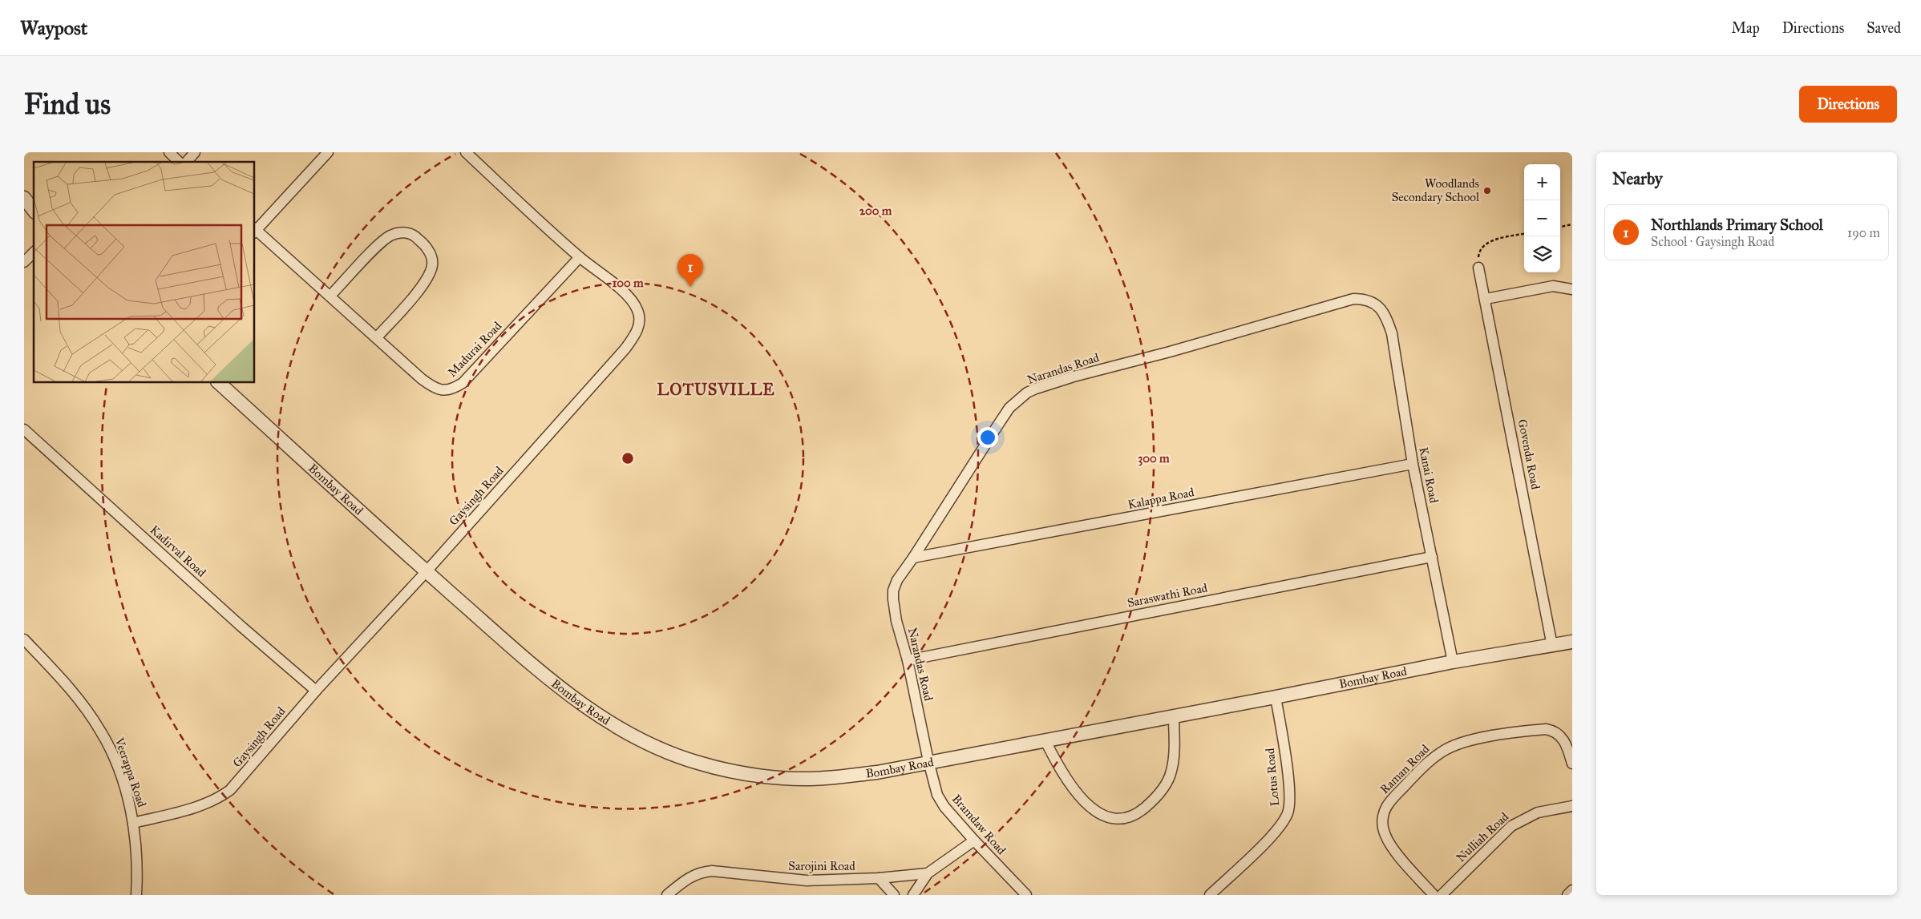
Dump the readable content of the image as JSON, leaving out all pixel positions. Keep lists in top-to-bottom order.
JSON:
{
  "streets": {
    "street": [
      "Madurai Road",
      "Narandas Road",
      "Govenda Road",
      "Kanai Road",
      "Bombay Road",
      "Gaysingh Road",
      "Kalappa Road",
      "Kadirval Road",
      "Saraswathi Road",
      "Raman Road",
      "Veerappa Road",
      "Lotus Road",
      "Bramdaw Road",
      "Nulliah Road",
      "Sarojini Road"
    ]
  },
  "crossings": [
    ["Madurai Road", "Gaysingh Road"],
    ["Narandas Road", "Kanai Road"],
    ["Narandas Road", "Bombay Road"],
    ["Narandas Road", "Kalappa Road"],
    ["Narandas Road", "Saraswathi Road"],
    ["Narandas Road", "Bramdaw Road"],
    ["Govenda Road", "Bombay Road"],
    ["Kanai Road", "Bombay Road"],
    ["Kanai Road", "Kalappa Road"],
    ["Kanai Road", "Saraswathi Road"],
    ["Bombay Road", "Gaysingh Road"],
    ["Bombay Road", "Lotus Road"],
    ["Bombay Road", "Bramdaw Road"],
    ["Gaysingh Road", "Kadirval Road"],
    ["Gaysingh Road", "Veerappa Road"],
    ["Bramdaw Road", "Sarojini Road"]
  ],
  "districts": ["LOTUSVILLE"],
  "places": ["Woodlands Secondary School"],
  "page": {
    "header": "Waypost",
    "nav": ["Map", "Directions", "Saved"],
    "buttons": "Directions",
    "title": "Find us",
    "heading": "Nearby",
    "map_buttons": ["+", "−"],
    "list": [
      {
        "mark": "1",
        "name": "Northlands Primary School",
        "note": "School · Gaysingh Road",
        "value": "190 m"
      }
    ],
    "pins": "1"
  },
  "rings": ["200 m", "100 m", "300 m"]
}
